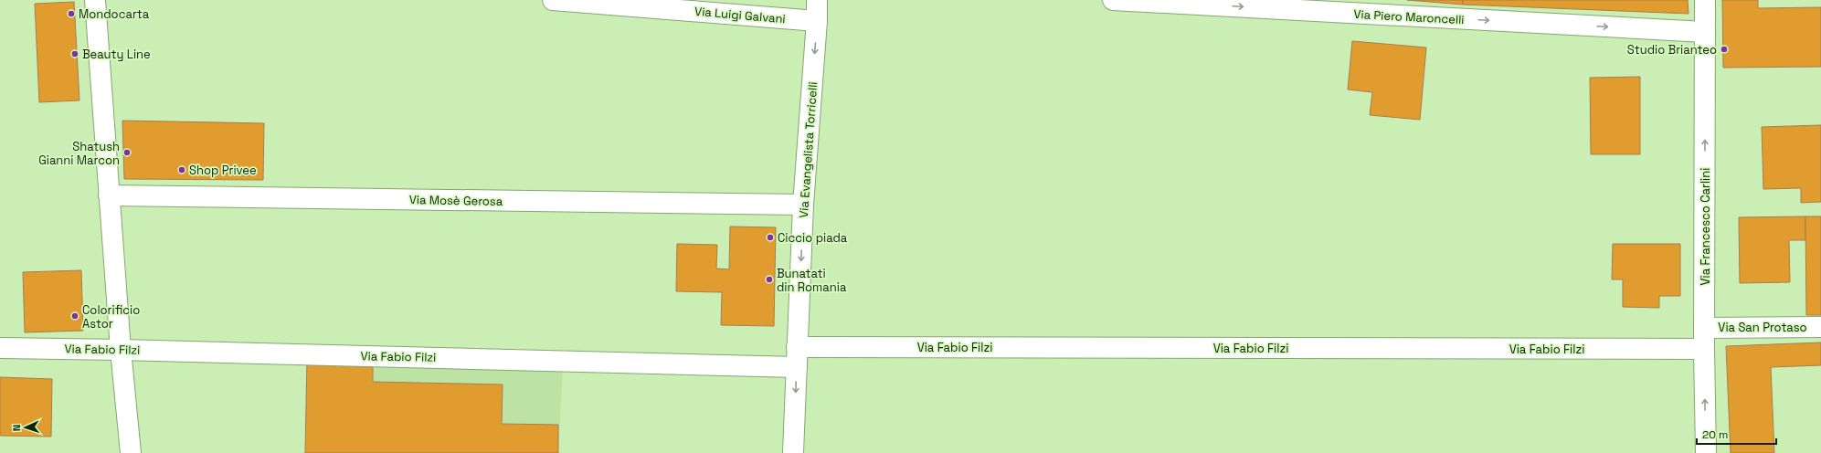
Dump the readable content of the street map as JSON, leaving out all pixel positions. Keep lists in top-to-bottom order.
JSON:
{
  "streets": {
    "street": [
      "Via Luigi Galvani",
      "Via Piero Maroncelli",
      "Via Evangelista Torricelli",
      "Via Mosè Gerosa",
      "Via Francesco Carlini",
      "Via San Protaso",
      "Via Fabio Filzi"
    ]
  },
  "crossings": [
    ["Via Luigi Galvani", "Via Evangelista Torricelli"],
    ["Via Piero Maroncelli", "Via Francesco Carlini"],
    ["Via Evangelista Torricelli", "Via Mosè Gerosa"],
    ["Via Evangelista Torricelli", "Via Fabio Filzi"],
    ["Via Francesco Carlini", "Via San Protaso"],
    ["Via Francesco Carlini", "Via Fabio Filzi"]
  ],
  "one_way": ["Via Piero Maroncelli", "Via Evangelista Torricelli", "Via Francesco Carlini"],
  "places": [
    "Mondocarta",
    "Studio Brianteo",
    "Beauty Line",
    "Shatush Gianni Marcon",
    "Shop Privee",
    "Ciccio piada",
    "Bunatati din Romania",
    "Colorificio Astor"
  ],
  "scale_bar": "20 m",
  "north": "left"
}
